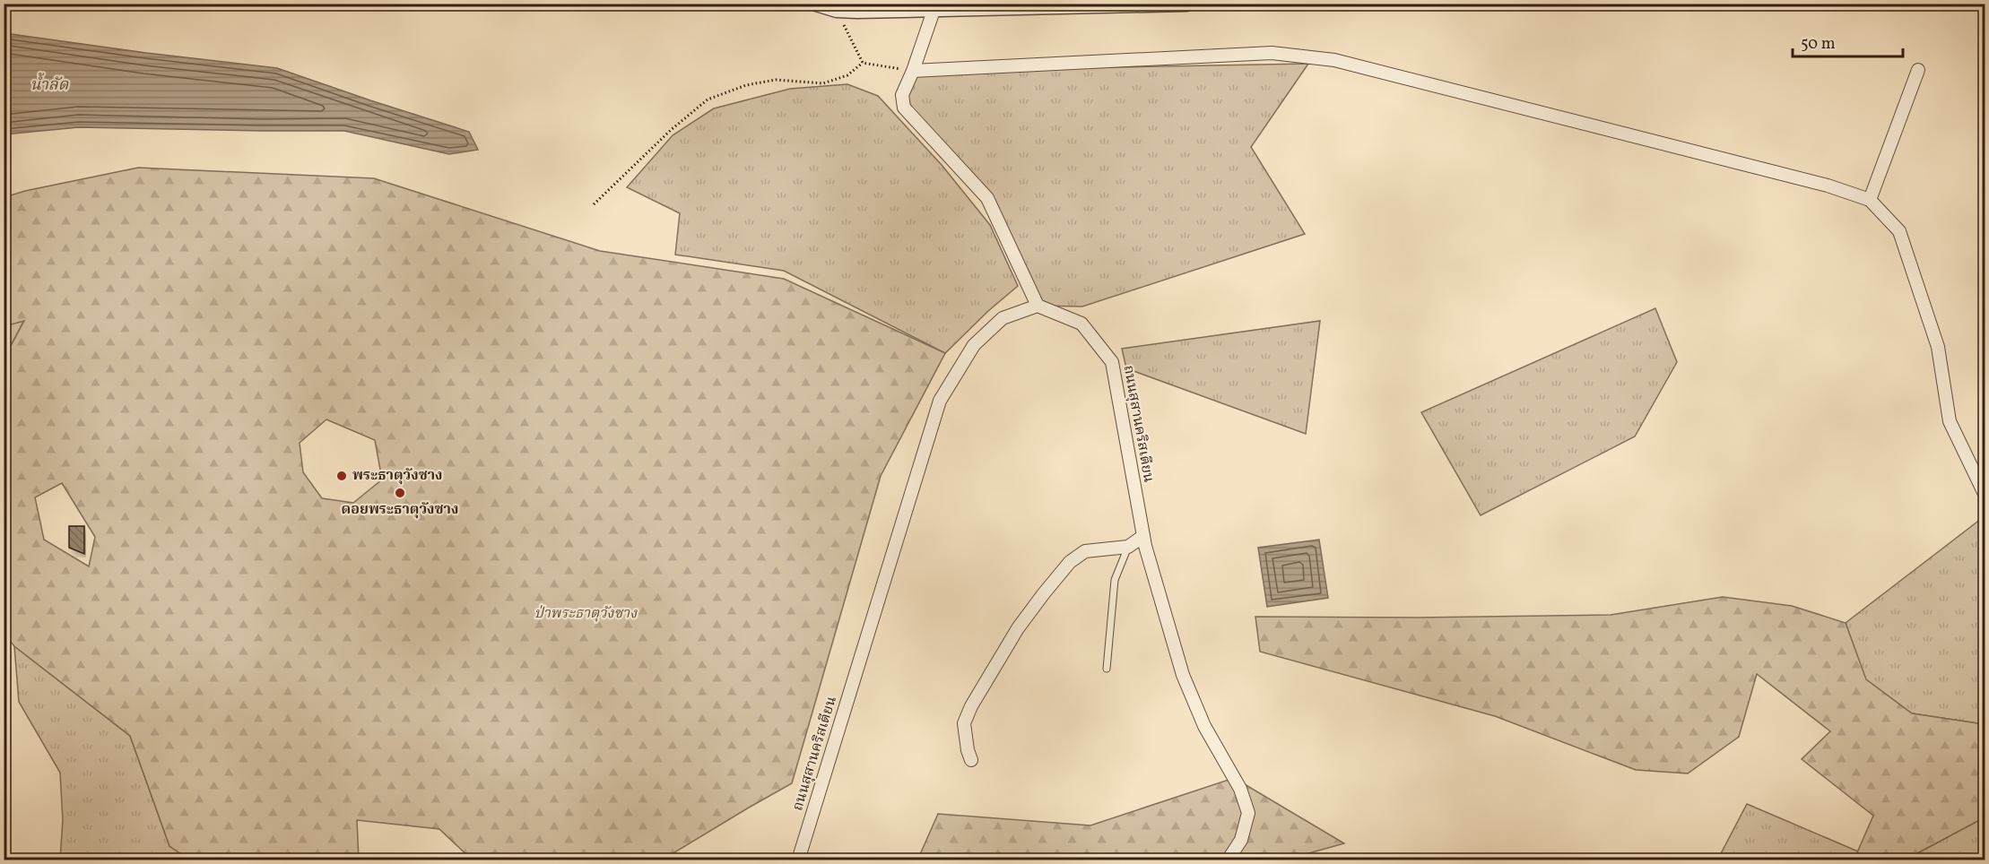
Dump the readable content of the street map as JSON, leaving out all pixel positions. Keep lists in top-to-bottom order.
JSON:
{
  "streets": {
    "street": ["ถนนสุสานคริสเตียน"]
  },
  "water": ["น้ำลัด"],
  "parks": ["ป่าพระธาตุวังซาง"],
  "places": ["พระธาตุวังซาง", "ดอยพระธาตุวังซาง"],
  "scale_bar": "50 m"
}
